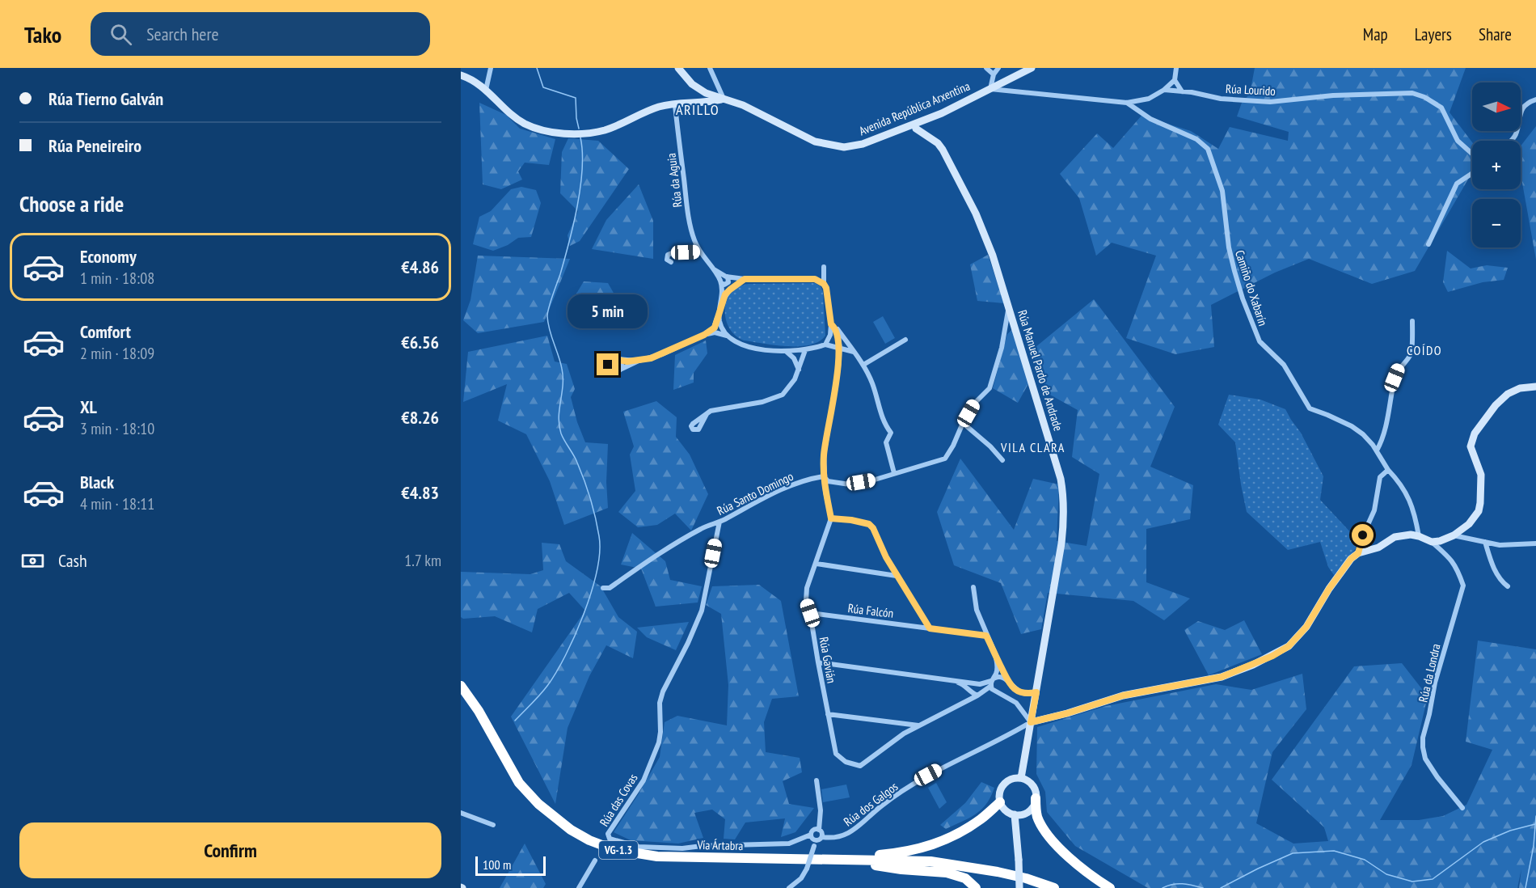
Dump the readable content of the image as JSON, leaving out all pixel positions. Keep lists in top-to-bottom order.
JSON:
{
  "streets": {
    "highway": ["Vía Ártabra", "VG-1.3"],
    "street": [
      "Rúa Lourido",
      "Avenida República Arxentina",
      "Rúa da Aguia",
      "Camiño do Xabarín",
      "Rúa Manuel Pardo de Andrade",
      "Rúa Santo Domingo",
      "Rúa Falcón",
      "Rúa Gavián",
      "Rúa da Londra",
      "Rúa das Covas",
      "Rúa dos Galgos"
    ]
  },
  "crossings": [
    ["Avenida República Arxentina", "Rúa Manuel Pardo de Andrade"],
    ["Rúa Manuel Pardo de Andrade", "Rúa dos Galgos"],
    ["Rúa Santo Domingo", "Rúa Gavián"],
    ["Rúa Santo Domingo", "Rúa das Covas"],
    ["Rúa Falcón", "Rúa Gavián"]
  ],
  "districts": ["ARILLO", "COÍDO", "VILA CLARA"],
  "scale_bar": "100 m",
  "north": "right",
  "page": {
    "header": "Tako",
    "search": "Search here",
    "nav": ["Map", "Layers", "Share"],
    "banner": ["Rúa Tierno Galván", "Rúa Peneireiro"],
    "map_buttons": ["+", "−"],
    "heading": "Choose a ride",
    "list": [
      {
        "name": "Economy",
        "note": "1 min · 18:08",
        "value": "€4.86"
      },
      {
        "name": "Comfort",
        "note": "2 min · 18:09",
        "value": "€6.56"
      },
      {
        "name": "XL",
        "note": "3 min · 18:10",
        "value": "€8.26"
      },
      {
        "name": "Black",
        "note": "4 min · 18:11",
        "value": "€4.83"
      }
    ],
    "bubble": "5 min",
    "pay": ["Cash", "1.7 km"],
    "buttons": "Confirm",
    "scale": "100 m"
  }
}
